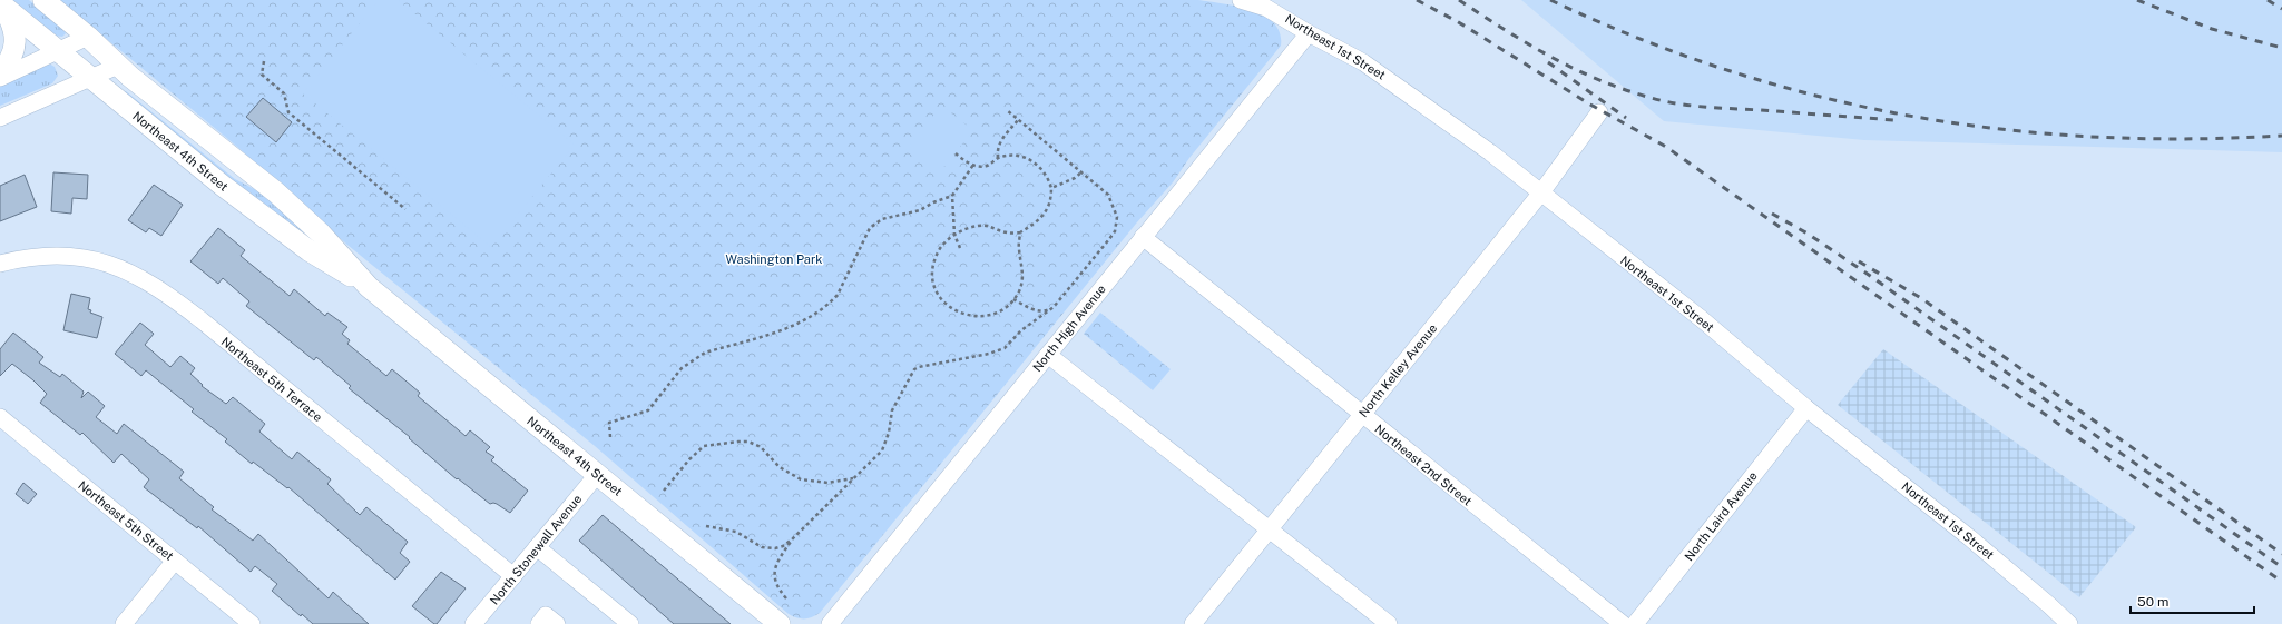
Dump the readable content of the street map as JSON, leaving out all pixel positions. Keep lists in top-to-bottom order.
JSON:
{
  "streets": {
    "main road": ["Northeast 4th Street"],
    "street": [
      "Northeast 1st Street",
      "North High Avenue",
      "North Kelley Avenue",
      "Northeast 5th Terrace",
      "Northeast 2nd Street",
      "North Laird Avenue",
      "Northeast 5th Street",
      "North Stonewall Avenue"
    ]
  },
  "crossings": [
    ["Northeast 1st Street", "North High Avenue"],
    ["Northeast 1st Street", "North Kelley Avenue"],
    ["Northeast 1st Street", "North Laird Avenue"],
    ["Northeast 4th Street", "North Stonewall Avenue"],
    ["North High Avenue", "Northeast 2nd Street"],
    ["North Kelley Avenue", "Northeast 2nd Street"],
    ["Northeast 5th Terrace", "North Stonewall Avenue"]
  ],
  "parks": ["Washington Park"],
  "scale_bar": "50 m"
}
